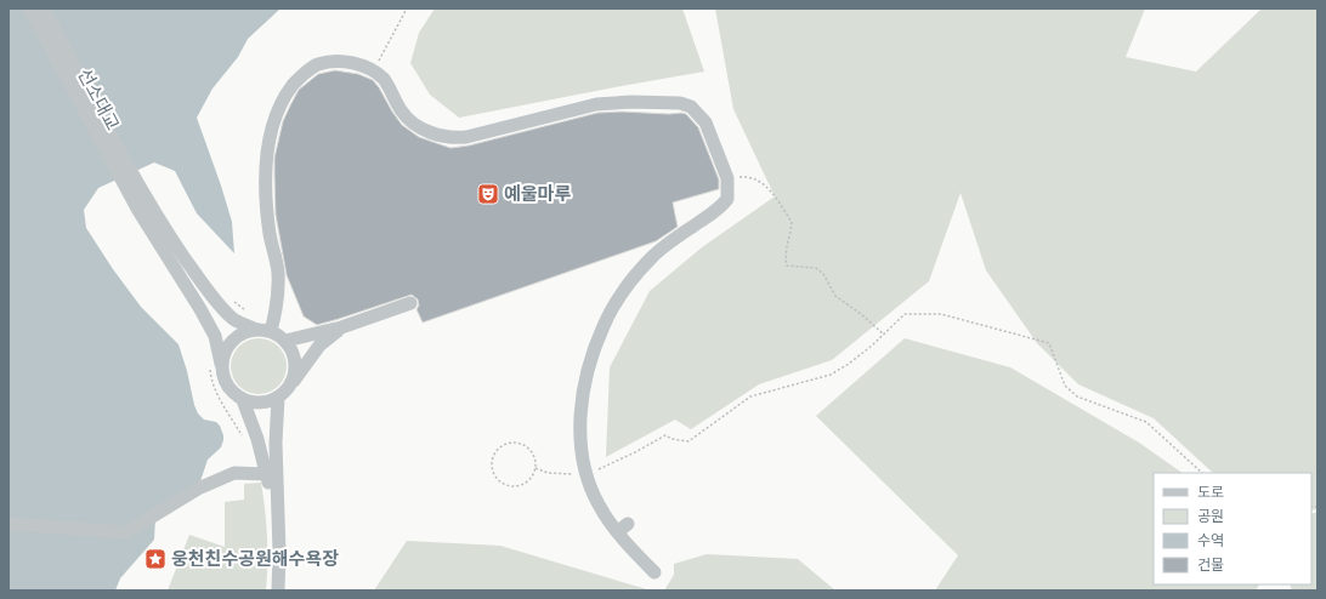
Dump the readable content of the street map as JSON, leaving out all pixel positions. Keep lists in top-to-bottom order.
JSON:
{
  "streets": {
    "street": ["선소대교"]
  },
  "places": {
    "theatre": ["예울마루"],
    "place": ["웅천친수공원해수욕장"]
  },
  "legend": [
    "도로",
    "공원",
    "수역",
    "건물"
  ]
}
